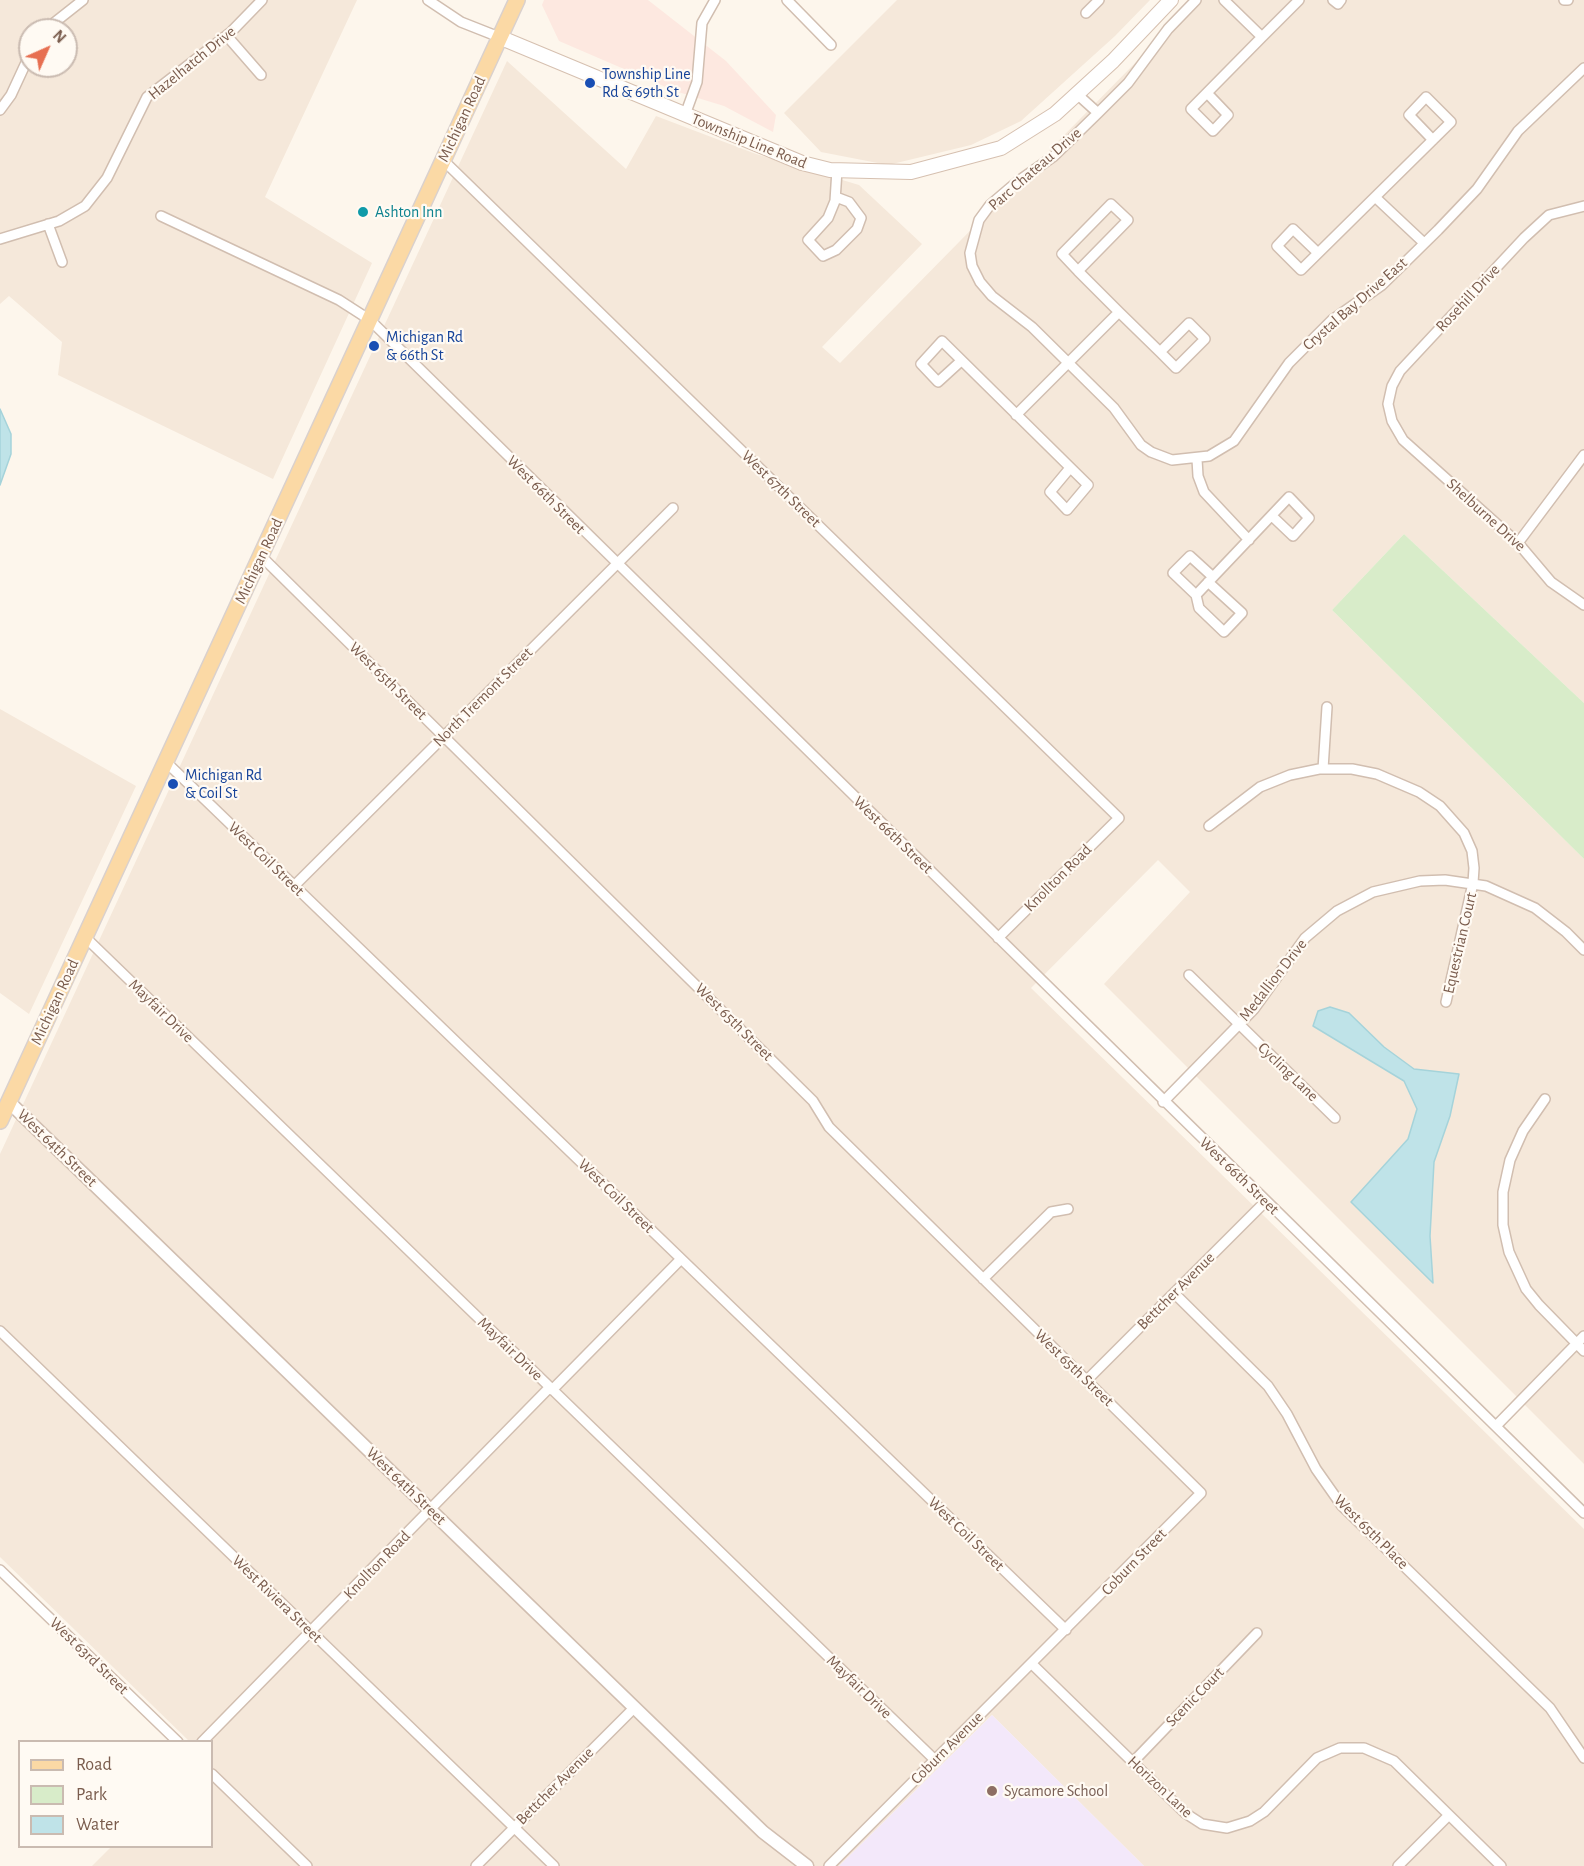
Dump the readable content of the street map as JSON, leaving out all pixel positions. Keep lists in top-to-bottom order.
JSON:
{
  "streets": {
    "main road": ["Michigan Road", "Township Line Road"],
    "street": [
      "Hazelhatch Drive",
      "Parc Chateau Drive",
      "Rosehill Drive",
      "Crystal Bay Drive East",
      "West 67th Street",
      "West 66th Street",
      "Shelburne Drive",
      "West 65th Street",
      "North Tremont Street",
      "West Coil Street",
      "Knollton Road",
      "Equestrian Court",
      "Medallion Drive",
      "Mayfair Drive",
      "Cycling Lane",
      "West 64th Street",
      "Bettcher Avenue",
      "West 65th Place",
      "Coburn Street",
      "West Riviera Street",
      "West 63rd Street",
      "Scenic Court",
      "Coburn Avenue",
      "Horizon Lane"
    ]
  },
  "crossings": [
    ["Michigan Road", "Township Line Road"],
    ["Michigan Road", "West 67th Street"],
    ["Michigan Road", "West 66th Street"],
    ["Michigan Road", "West 65th Street"],
    ["Michigan Road", "West Coil Street"],
    ["Michigan Road", "Mayfair Drive"],
    ["Michigan Road", "West 64th Street"],
    ["Township Line Road", "Parc Chateau Drive"],
    ["Parc Chateau Drive", "Crystal Bay Drive East"],
    ["Rosehill Drive", "Shelburne Drive"],
    ["West 67th Street", "Knollton Road"],
    ["West 66th Street", "North Tremont Street"],
    ["West 66th Street", "Knollton Road"],
    ["West 66th Street", "Medallion Drive"],
    ["West 66th Street", "Bettcher Avenue"],
    ["West 65th Street", "North Tremont Street"],
    ["West 65th Street", "Bettcher Avenue"],
    ["West 65th Street", "Coburn Street"],
    ["North Tremont Street", "West Coil Street"],
    ["West Coil Street", "Knollton Road"],
    ["West Coil Street", "Coburn Street"],
    ["West Coil Street", "Coburn Avenue"],
    ["Knollton Road", "Mayfair Drive"],
    ["Knollton Road", "West 64th Street"],
    ["Knollton Road", "West Riviera Street"],
    ["Equestrian Court", "Medallion Drive"],
    ["Medallion Drive", "Cycling Lane"],
    ["Mayfair Drive", "Coburn Avenue"],
    ["West 64th Street", "Bettcher Avenue"],
    ["Bettcher Avenue", "West 65th Place"],
    ["Bettcher Avenue", "West Riviera Street"],
    ["Coburn Street", "Coburn Avenue"],
    ["Scenic Court", "Horizon Lane"],
    ["Coburn Avenue", "Horizon Lane"]
  ],
  "places": [
    "Township Line Rd & 69th St",
    "Ashton Inn",
    "Michigan Rd & 66th St",
    "Michigan Rd & Coil St",
    "Sycamore School"
  ],
  "legend": ["Road", "Park", "Water"],
  "north": "top right"
}
